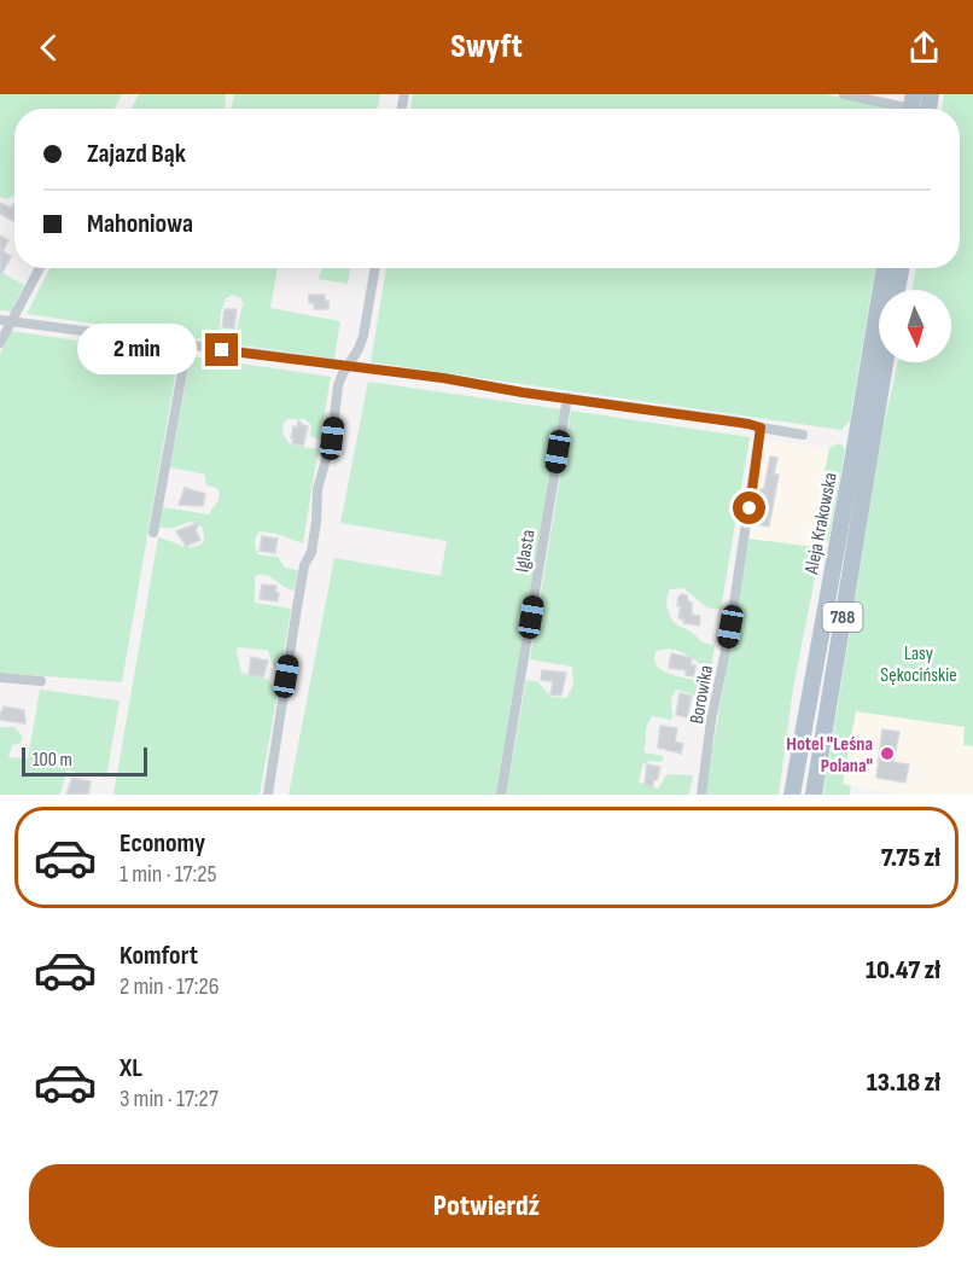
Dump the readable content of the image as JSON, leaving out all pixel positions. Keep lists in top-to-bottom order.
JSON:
{
  "streets": {
    "main road": ["Aleja Krakowska", "788"],
    "street": ["Iglasta", "Borowika"]
  },
  "parks": ["Lasy Sękocińskie"],
  "places": ["Hotel \"Leśna Polana\""],
  "scale_bar": "100 m",
  "north": "bottom",
  "page": {
    "header": "Swyft",
    "banner": ["Zajazd Bąk", "Mahoniowa"],
    "bubble": "2 min",
    "scale": "100 m",
    "list": [
      {
        "name": "Economy",
        "note": "1 min · 17:25",
        "value": "7.75 zł"
      },
      {
        "name": "Komfort",
        "note": "2 min · 17:26",
        "value": "10.47 zł"
      },
      {
        "name": "XL",
        "note": "3 min · 17:27",
        "value": "13.18 zł"
      }
    ],
    "buttons": "Potwierdź"
  }
}
